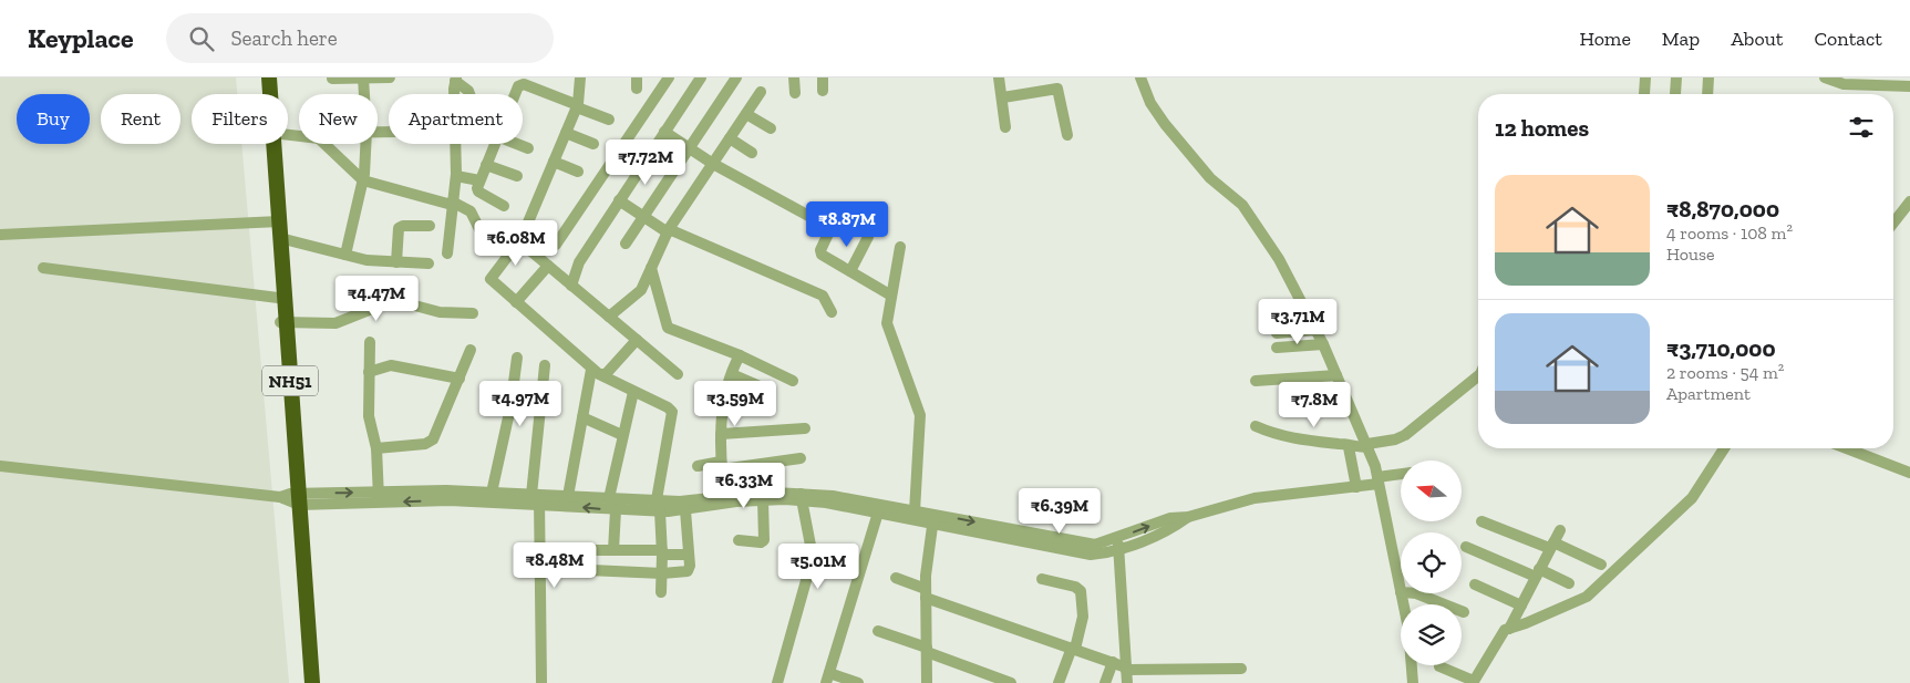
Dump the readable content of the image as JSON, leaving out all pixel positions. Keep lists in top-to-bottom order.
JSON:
{
  "streets": {
    "highway": ["NH51"]
  },
  "north": "left",
  "page": {
    "header": "Keyplace",
    "search": "Search here",
    "nav": [
      "Home",
      "Map",
      "About",
      "Contact"
    ],
    "chip": [
      "Buy",
      "Rent",
      "Filters",
      "New",
      "Apartment"
    ],
    "heading": "12 homes",
    "price": [
      "₹7.72M",
      "₹8.87M",
      "₹6.08M",
      "₹4.47M",
      "₹3.71M",
      "₹4.97M",
      "₹3.59M",
      "₹7.8M",
      "₹6.33M",
      "₹6.39M",
      "₹8.48M",
      "₹5.01M"
    ],
    "list": [
      {
        "name": "₹8,870,000",
        "note": "4 rooms · 108 m² · House"
      },
      {
        "name": "₹3,710,000",
        "note": "2 rooms · 54 m² · Apartment"
      }
    ]
  }
}
